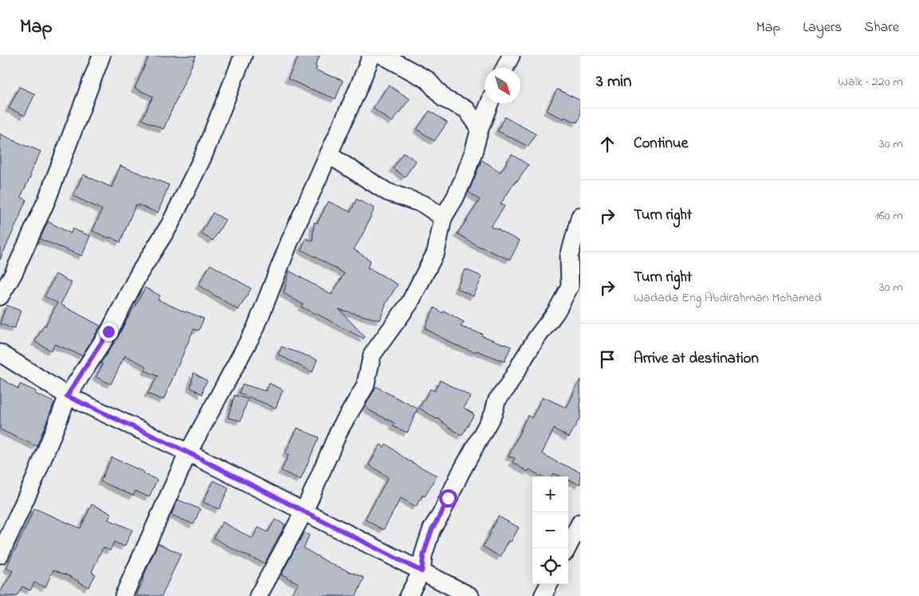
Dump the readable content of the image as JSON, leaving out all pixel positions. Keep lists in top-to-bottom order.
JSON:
{
  "north": "bottom right",
  "page": {
    "header": "Map",
    "nav": ["Map", "Layers", "Share"],
    "heading": ["3 min", "Walk · 220 m"],
    "list": [
      ["Continue", "30 m"],
      ["Turn right", "160 m"],
      ["Turn right", "Wadada Eng Abdirahman Mohamed", "30 m"],
      "Arrive at destination"
    ],
    "map_buttons": ["+", "−"]
  }
}
